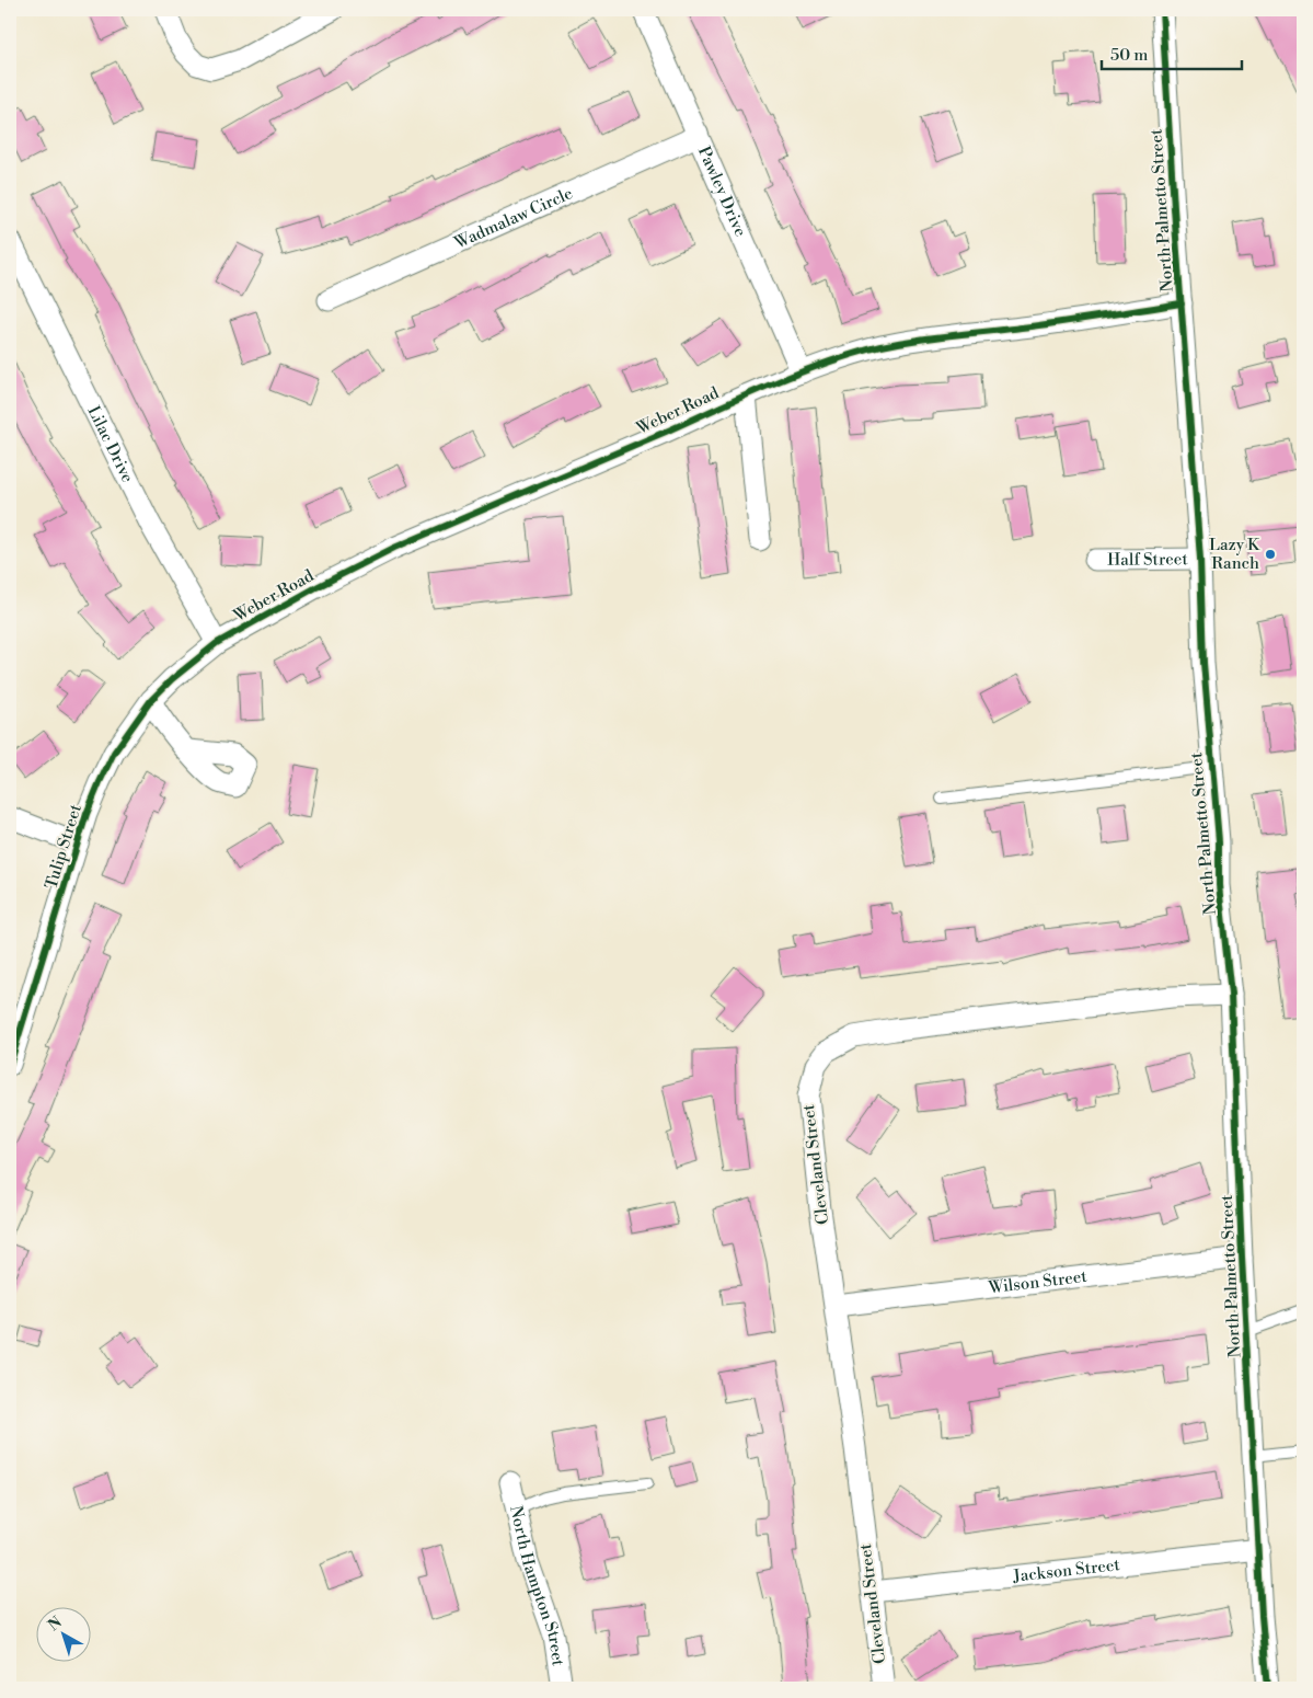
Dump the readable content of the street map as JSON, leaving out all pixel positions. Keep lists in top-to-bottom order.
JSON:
{
  "streets": {
    "street": [
      "Pawley Drive",
      "North Palmetto Street",
      "Wadmalaw Circle",
      "Weber Road",
      "Lilac Drive",
      "Half Street",
      "Tulip Street",
      "Cleveland Street",
      "Wilson Street",
      "Jackson Street",
      "North Hampton Street"
    ]
  },
  "crossings": [
    ["Pawley Drive", "Wadmalaw Circle"],
    ["Pawley Drive", "Weber Road"],
    ["North Palmetto Street", "Weber Road"],
    ["North Palmetto Street", "Half Street"],
    ["North Palmetto Street", "Cleveland Street"],
    ["North Palmetto Street", "Wilson Street"],
    ["North Palmetto Street", "Jackson Street"],
    ["Weber Road", "Lilac Drive"],
    ["Weber Road", "Tulip Street"],
    ["Lilac Drive", "Tulip Street"],
    ["Cleveland Street", "Wilson Street"],
    ["Cleveland Street", "Jackson Street"]
  ],
  "places": ["Lazy K Ranch"],
  "scale_bar": "50 m",
  "north": "top left"
}
